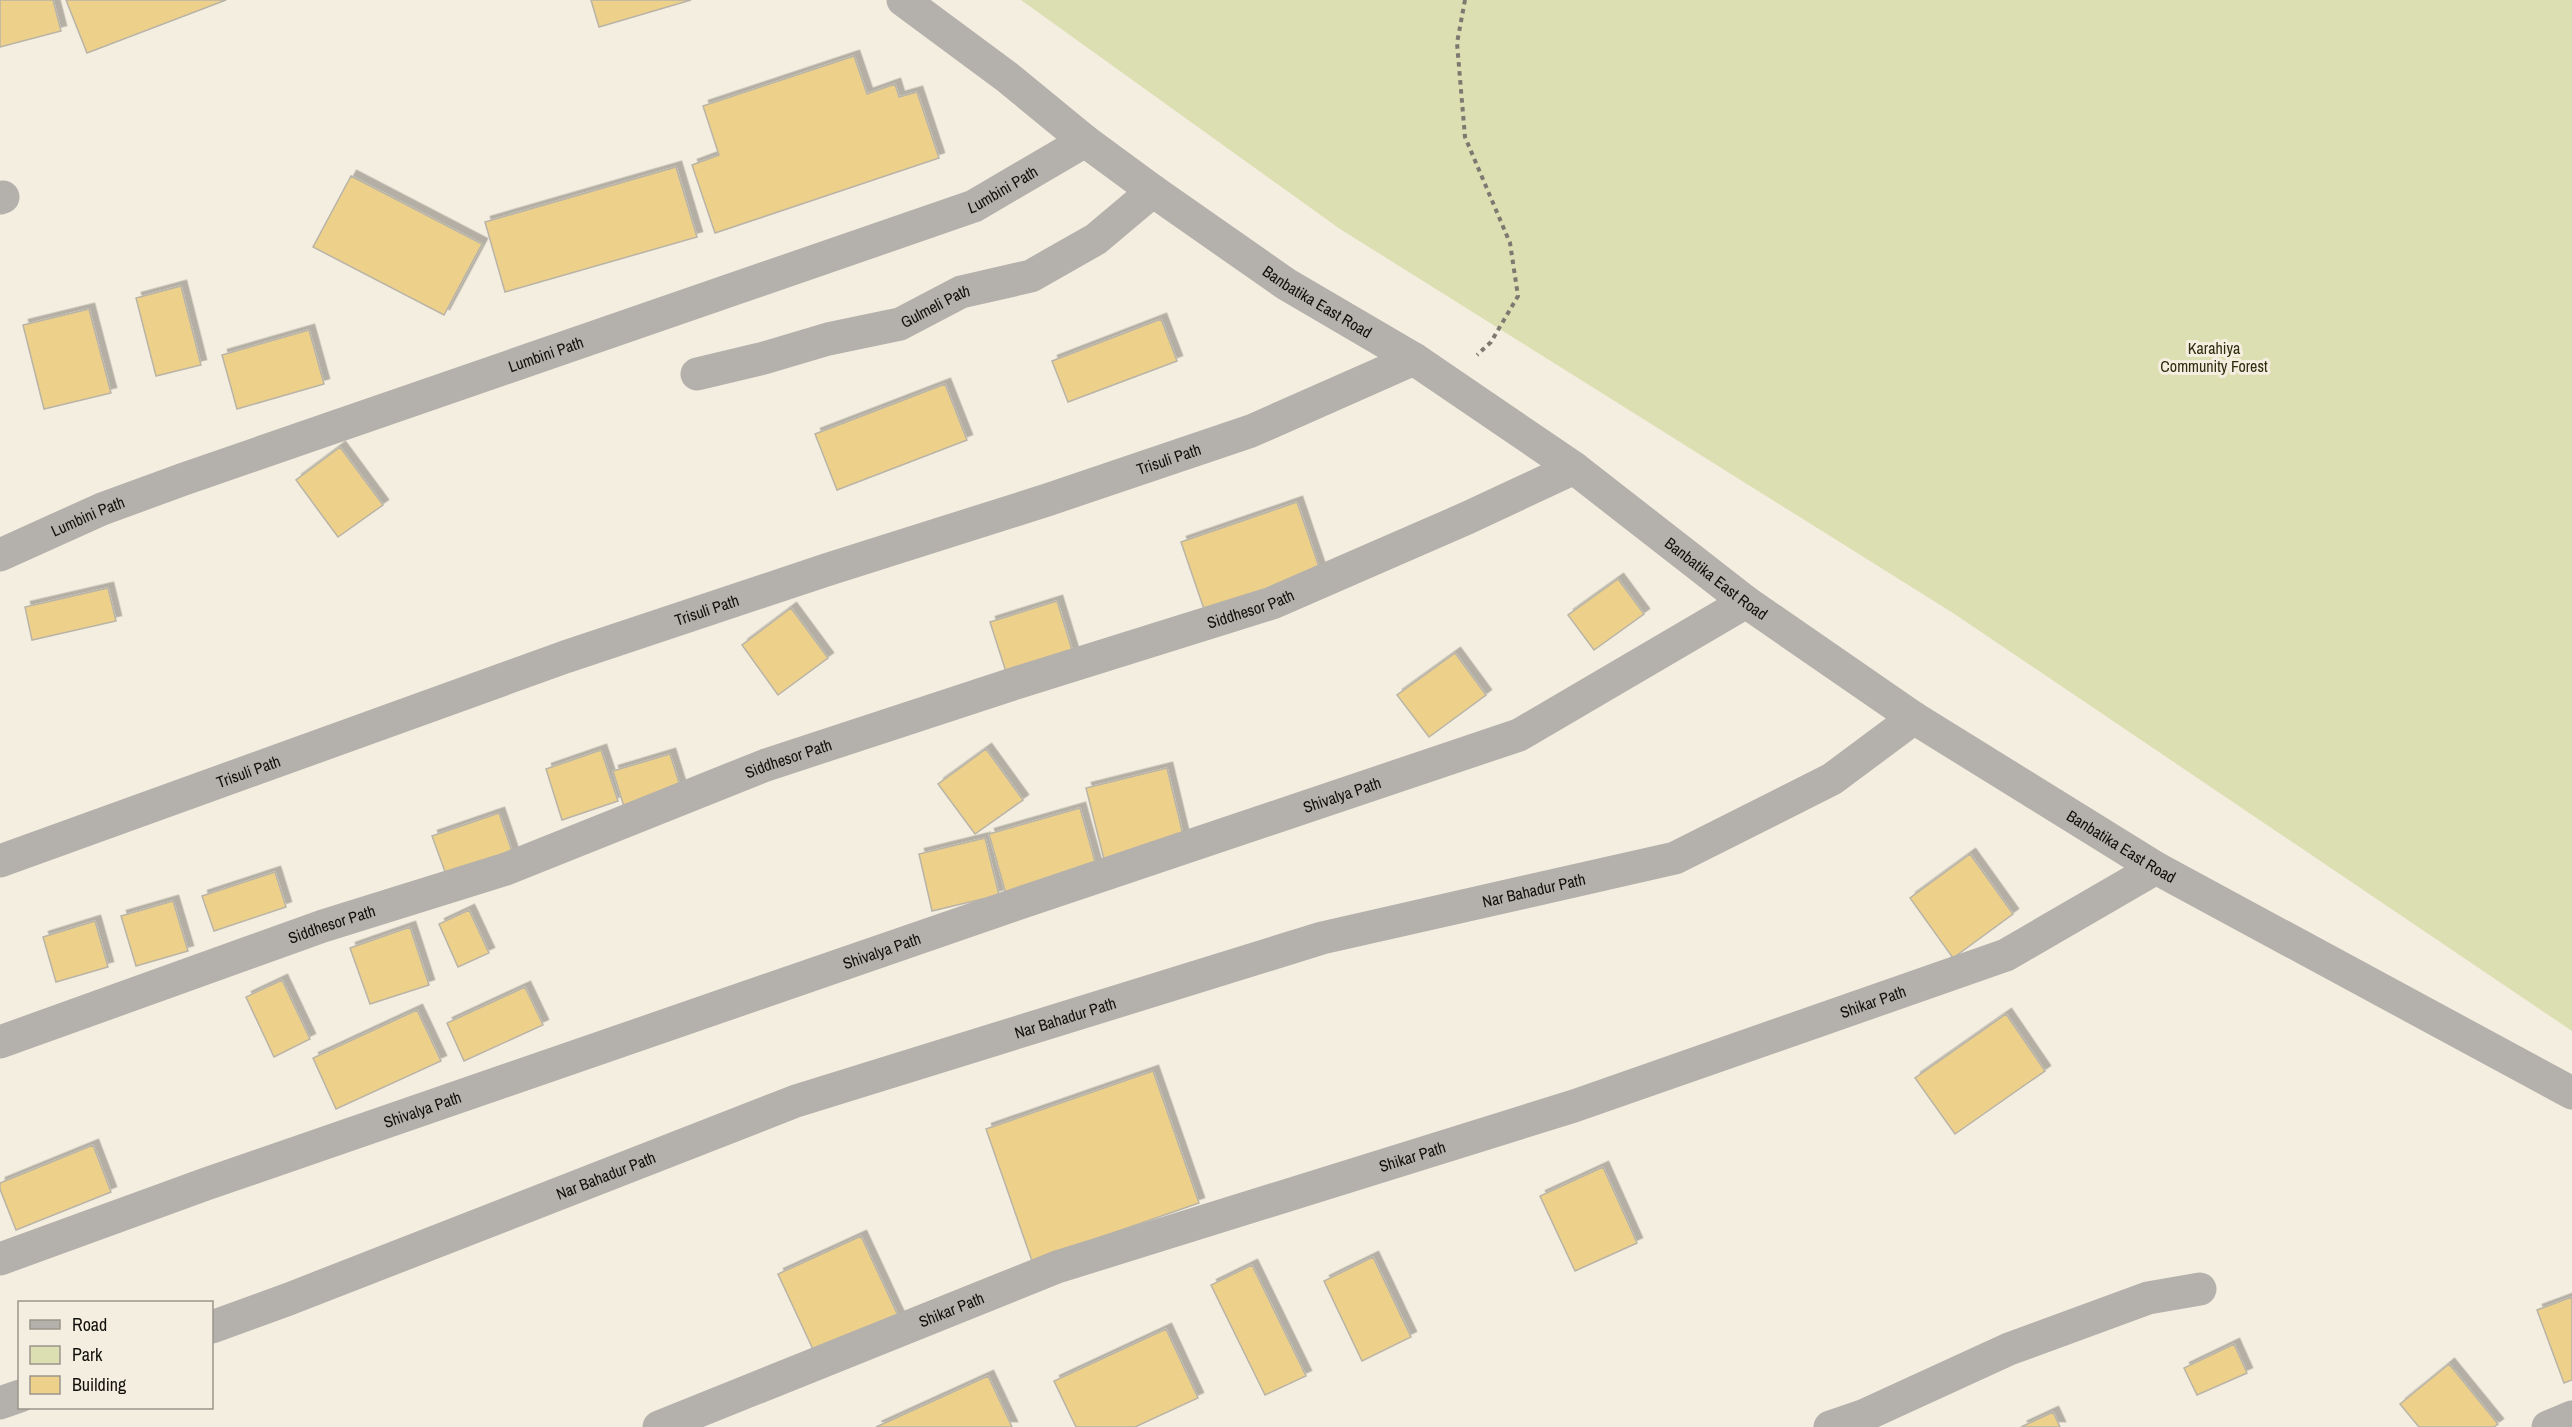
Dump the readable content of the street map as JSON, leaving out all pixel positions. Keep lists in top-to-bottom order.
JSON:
{
  "streets": {
    "street": [
      "Lumbini Path",
      "Banbatika East Road",
      "Gulmeli Path",
      "Trisuli Path",
      "Siddhesor Path",
      "Shivalya Path",
      "Nar Bahadur Path",
      "Shikar Path"
    ]
  },
  "crossings": [
    ["Lumbini Path", "Banbatika East Road"],
    ["Banbatika East Road", "Gulmeli Path"],
    ["Banbatika East Road", "Trisuli Path"],
    ["Banbatika East Road", "Siddhesor Path"],
    ["Banbatika East Road", "Shivalya Path"],
    ["Banbatika East Road", "Nar Bahadur Path"],
    ["Banbatika East Road", "Shikar Path"]
  ],
  "parks": ["Karahiya Community Forest"],
  "legend": ["Road", "Park", "Building"]
}
